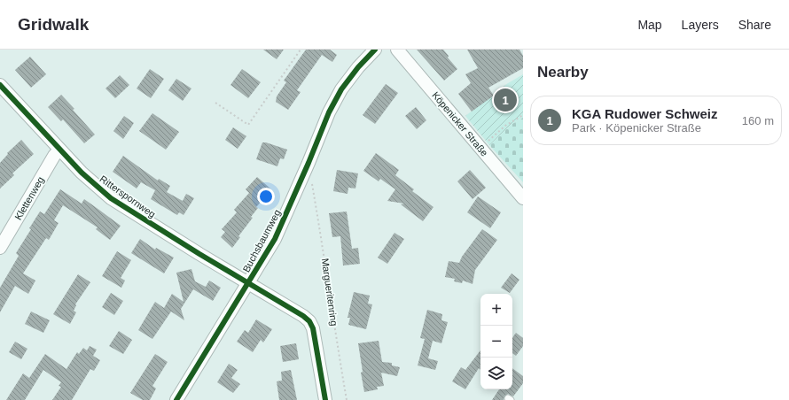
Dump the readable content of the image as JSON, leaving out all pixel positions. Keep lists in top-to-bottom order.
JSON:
{
  "streets": {
    "street": [
      "Köpenicker Straße",
      "Ritterspornweg",
      "Klettenweg",
      "Buchsbaumweg"
    ],
    "path": ["Margueritenring"]
  },
  "crossings": [
    ["Ritterspornweg", "Klettenweg"],
    ["Ritterspornweg", "Buchsbaumweg"]
  ],
  "page": {
    "header": "Gridwalk",
    "nav": ["Map", "Layers", "Share"],
    "heading": "Nearby",
    "pins": "1",
    "list": [
      {
        "mark": "1",
        "name": "KGA Rudower Schweiz",
        "note": "Park · Köpenicker Straße",
        "value": "160 m"
      }
    ],
    "map_buttons": ["+", "−"]
  }
}
